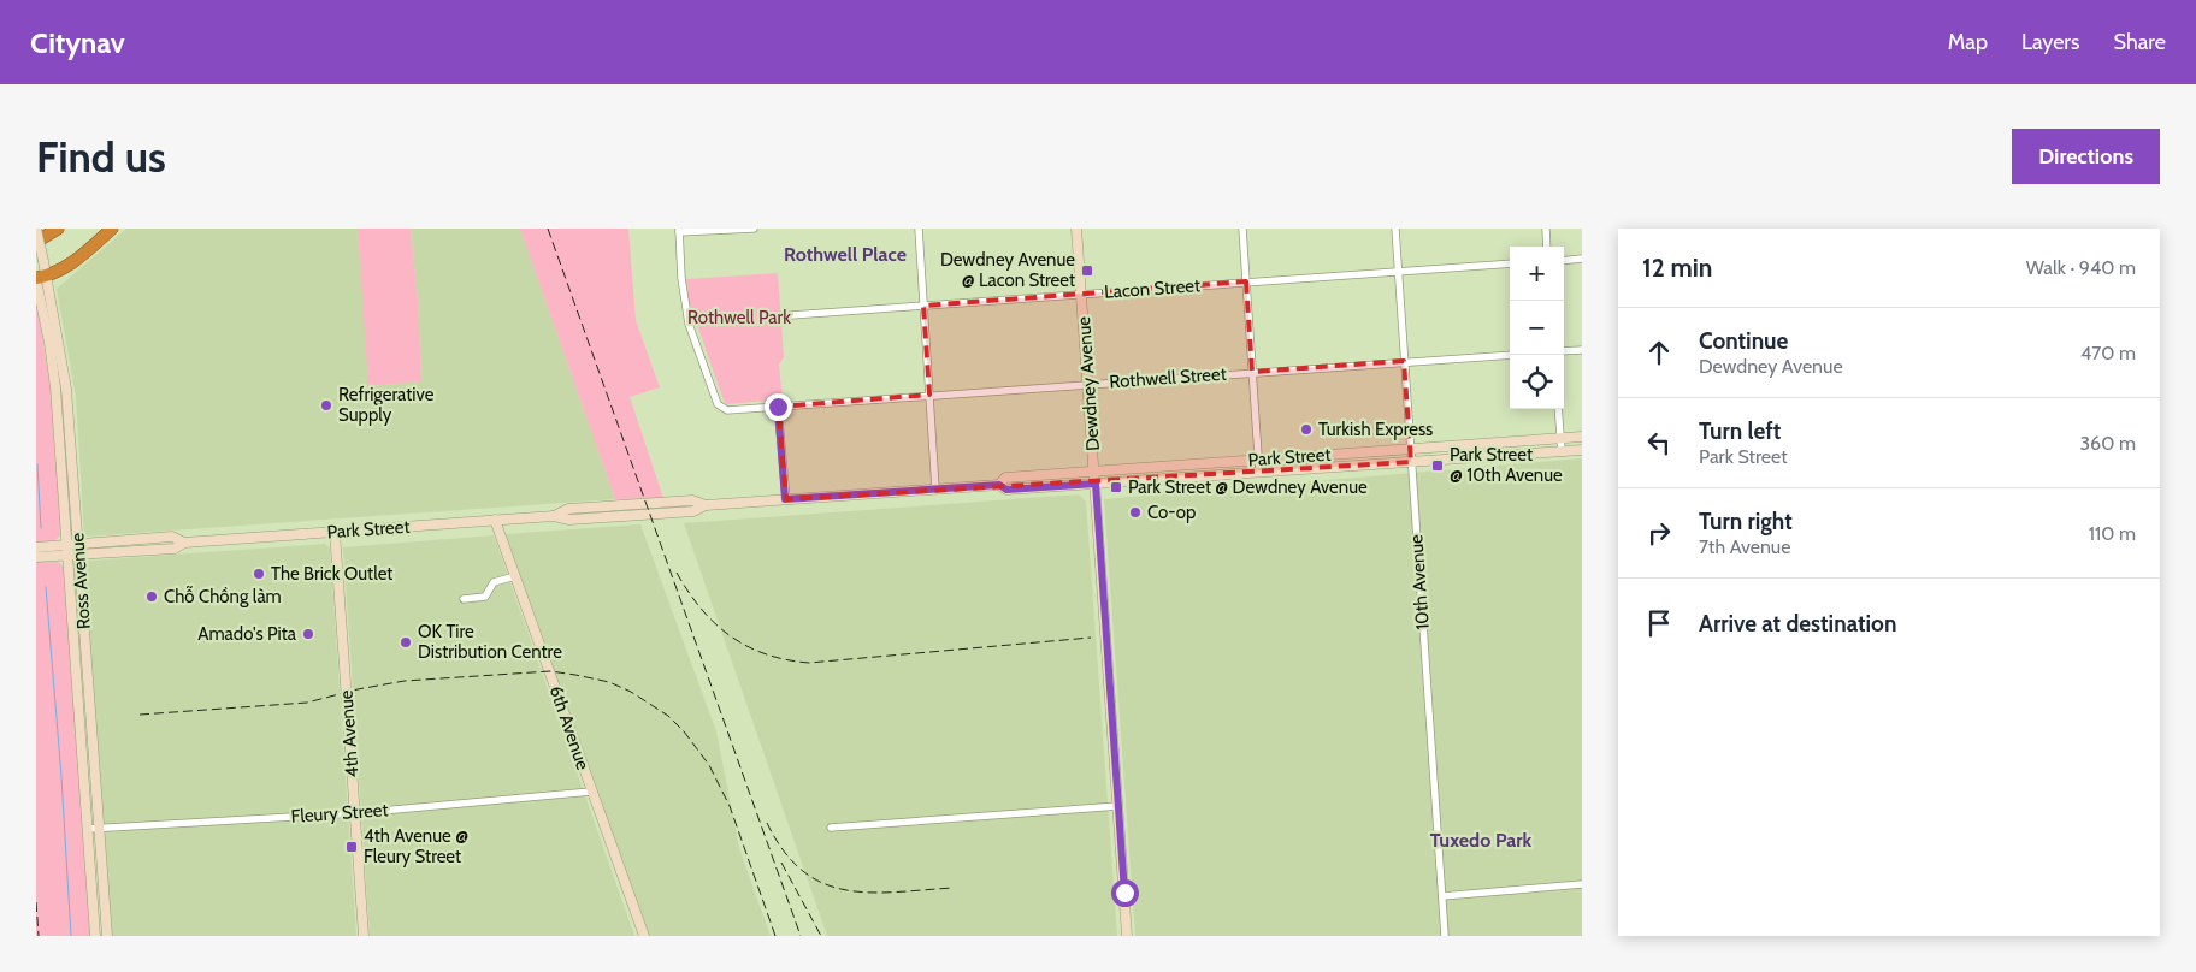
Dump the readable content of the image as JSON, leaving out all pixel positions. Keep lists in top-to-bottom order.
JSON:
{
  "streets": {
    "main road": [
      "Dewdney Avenue",
      "Park Street",
      "Ross Avenue",
      "6th Avenue",
      "4th Avenue"
    ],
    "street": [
      "Lacon Street",
      "Rothwell Street",
      "10th Avenue",
      "Fleury Street"
    ]
  },
  "crossings": [
    ["Lacon Street", "Dewdney Avenue"],
    ["Lacon Street", "10th Avenue"],
    ["Rothwell Street", "Dewdney Avenue"],
    ["Rothwell Street", "10th Avenue"],
    ["Dewdney Avenue", "Park Street"],
    ["Park Street", "Ross Avenue"],
    ["Park Street", "10th Avenue"],
    ["Park Street", "6th Avenue"],
    ["Park Street", "4th Avenue"],
    ["Ross Avenue", "Fleury Street"],
    ["6th Avenue", "Fleury Street"],
    ["4th Avenue", "Fleury Street"]
  ],
  "districts": ["Rothwell Place", "Tuxedo Park"],
  "parks": ["Rothwell Park"],
  "places": {
    "transit": [
      "Dewdney Avenue @ Lacon Street",
      "Park Street @ 10th Avenue",
      "Park Street @ Dewdney Avenue",
      "4th Avenue @ Fleury Street"
    ],
    "other": [
      "Refrigerative Supply",
      "Turkish Express",
      "Co-op",
      "The Brick Outlet",
      "Chỗ Chồng làm",
      "Amado's Pita",
      "OK Tire Distribution Centre"
    ]
  },
  "page": {
    "header": "Citynav",
    "nav": ["Map", "Layers", "Share"],
    "buttons": "Directions",
    "title": "Find us",
    "heading": ["12 min", "Walk · 940 m"],
    "map_buttons": ["+", "−"],
    "list": [
      ["Continue", "Dewdney Avenue", "470 m"],
      ["Turn left", "Park Street", "360 m"],
      ["Turn right", "7th Avenue", "110 m"],
      "Arrive at destination"
    ]
  }
}
